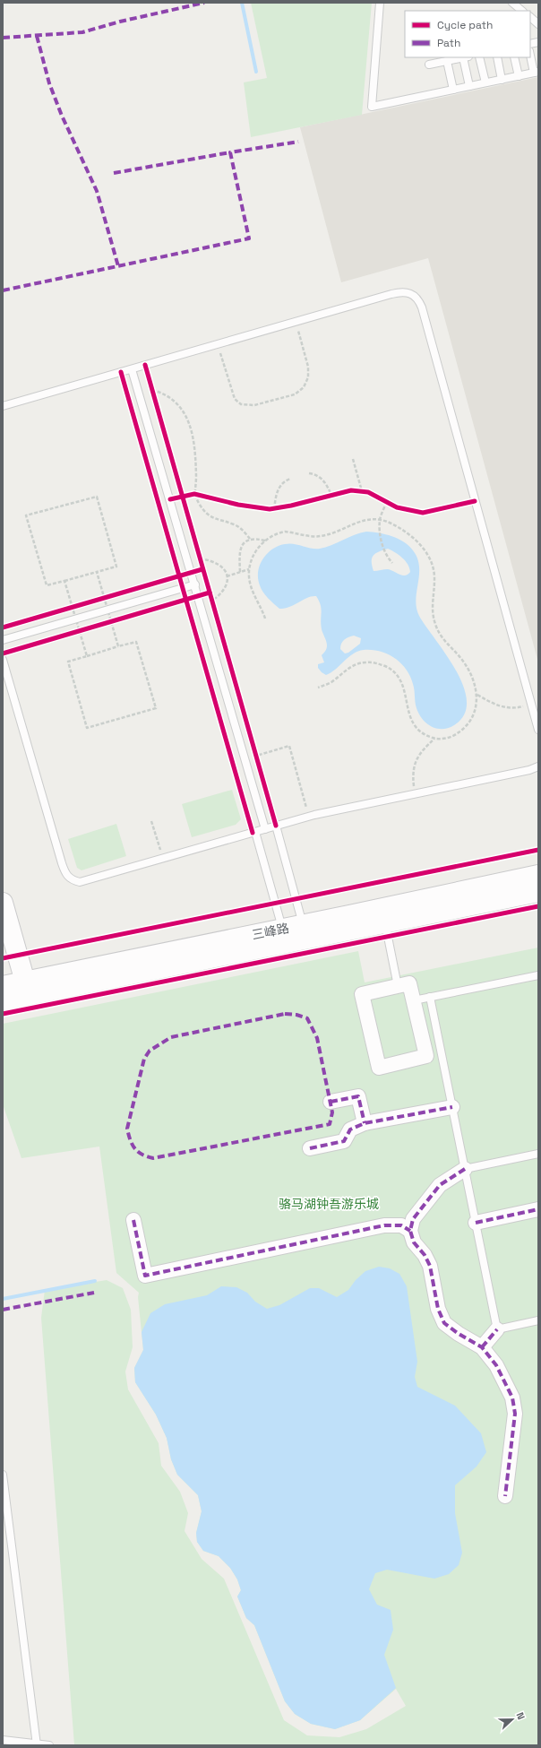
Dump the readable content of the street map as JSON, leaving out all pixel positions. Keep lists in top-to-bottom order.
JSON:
{
  "streets": {
    "main road": ["三峰路"]
  },
  "parks": ["骆马湖钟吾游乐城"],
  "legend": ["Cycle path", "Path"],
  "north": "right"
}
